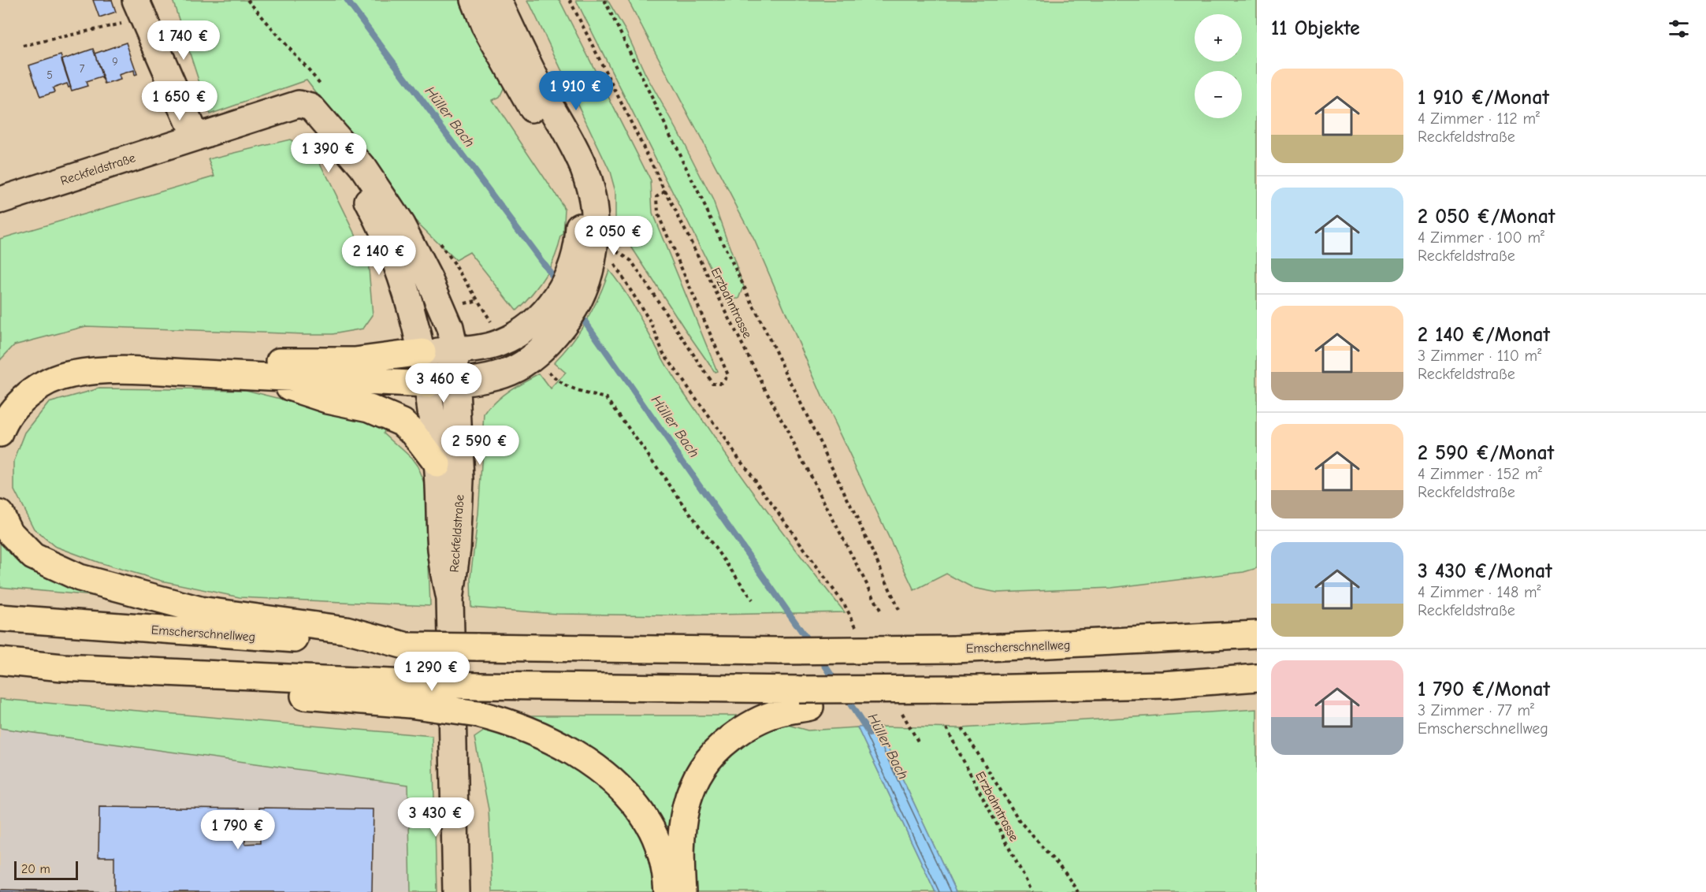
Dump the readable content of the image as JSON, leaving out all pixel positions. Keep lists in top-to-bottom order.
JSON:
{
  "streets": {
    "highway": ["Emscherschnellweg"],
    "street": ["Reckfeldstraße"],
    "path": ["Erzbahntrasse"]
  },
  "water": ["Hüller Bach"],
  "house_numbers": ["9", "7", "5"],
  "scale_bar": "20 m",
  "page": {
    "heading": "11 Objekte",
    "map_buttons": ["+", "−"],
    "price": [
      "1 740 €",
      "1 910 €",
      "1 650 €",
      "1 390 €",
      "2 050 €",
      "2 140 €",
      "3 460 €",
      "2 590 €",
      "1 290 €",
      "3 430 €",
      "1 790 €"
    ],
    "list": [
      {
        "name": "1 910 €/Monat",
        "note": "4 Zimmer · 112 m² · Reckfeldstraße"
      },
      {
        "name": "2 050 €/Monat",
        "note": "4 Zimmer · 100 m² · Reckfeldstraße"
      },
      {
        "name": "2 140 €/Monat",
        "note": "3 Zimmer · 110 m² · Reckfeldstraße"
      },
      {
        "name": "2 590 €/Monat",
        "note": "4 Zimmer · 152 m² · Reckfeldstraße"
      },
      {
        "name": "3 430 €/Monat",
        "note": "4 Zimmer · 148 m² · Reckfeldstraße"
      },
      {
        "name": "1 790 €/Monat",
        "note": "3 Zimmer · 77 m² · Emscherschnellweg"
      }
    ],
    "scale": "20 m"
  }
}
